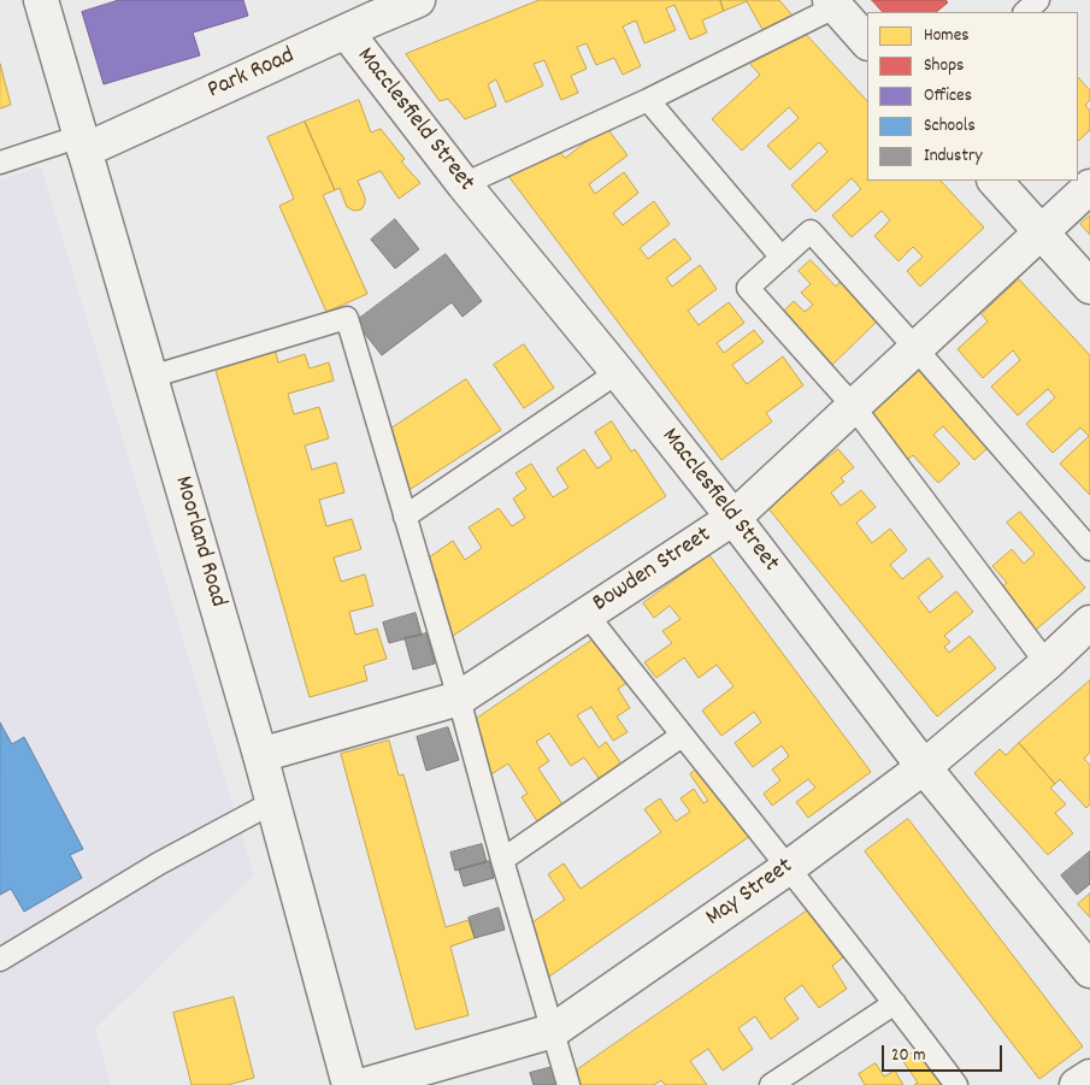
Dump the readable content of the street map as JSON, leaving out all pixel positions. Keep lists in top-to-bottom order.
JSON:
{
  "streets": {
    "street": [
      "Park Road",
      "Macclesfield Street",
      "Moorland Road",
      "Bowden Street",
      "May Street"
    ]
  },
  "crossings": [
    ["Park Road", "Macclesfield Street"],
    ["Park Road", "Moorland Road"],
    ["Macclesfield Street", "Bowden Street"],
    ["Macclesfield Street", "May Street"],
    ["Moorland Road", "Bowden Street"]
  ],
  "legend": [
    "Homes",
    "Shops",
    "Offices",
    "Schools",
    "Industry"
  ],
  "scale_bar": "20 m"
}
